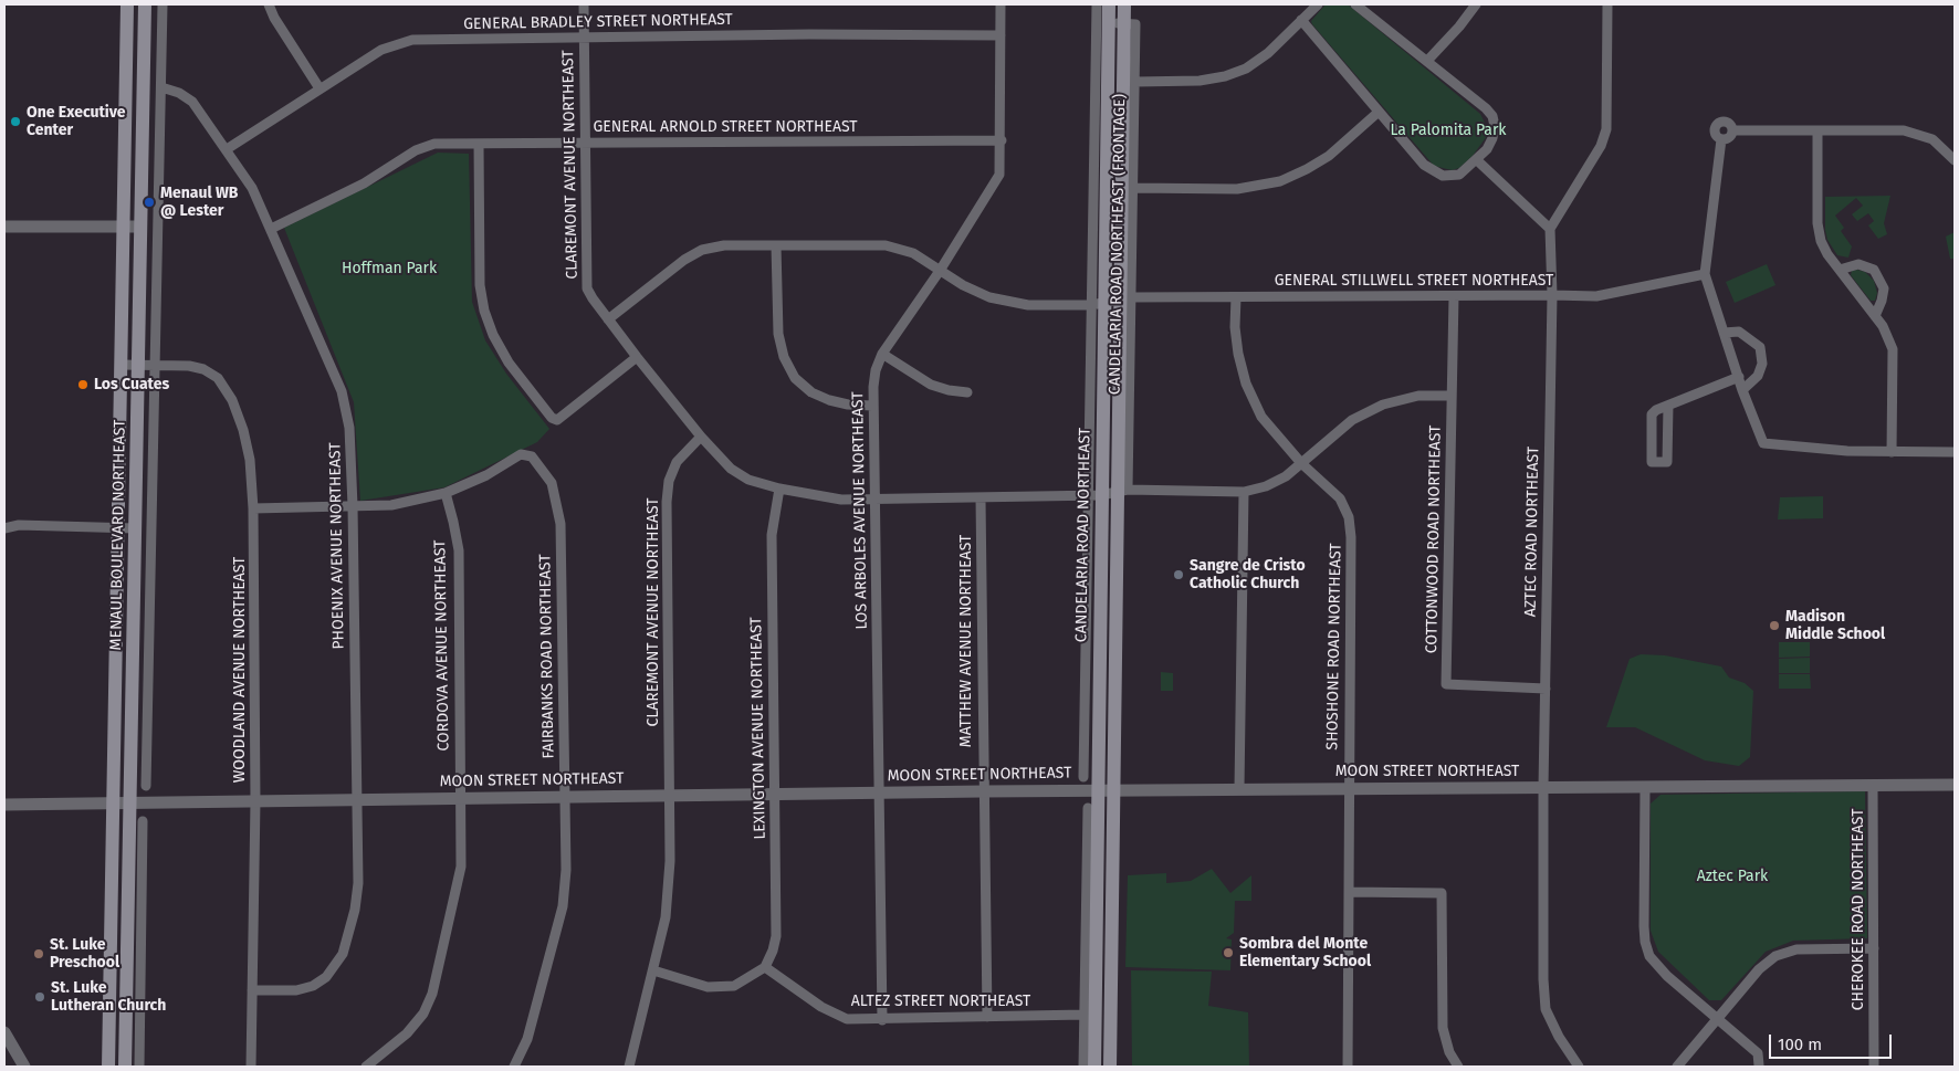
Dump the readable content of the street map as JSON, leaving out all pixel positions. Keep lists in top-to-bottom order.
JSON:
{
  "streets": {
    "main road": ["MENAUL BOULEVARD NORTHEAST", "CANDELARIA ROAD NORTHEAST"],
    "street": [
      "GENERAL BRADLEY STREET NORTHEAST",
      "GENERAL ARNOLD STREET NORTHEAST",
      "CLAREMONT AVENUE NORTHEAST",
      "CANDELARIA ROAD NORTHEAST (FRONTAGE)",
      "GENERAL STILLWELL STREET NORTHEAST",
      "LOS ARBOLES AVENUE NORTHEAST",
      "AZTEC ROAD NORTHEAST",
      "COTTONWOOD ROAD NORTHEAST",
      "PHOENIX AVENUE NORTHEAST",
      "MATTHEW AVENUE NORTHEAST",
      "CORDOVA AVENUE NORTHEAST",
      "SHOSHONE ROAD NORTHEAST",
      "FAIRBANKS ROAD NORTHEAST",
      "WOODLAND AVENUE NORTHEAST",
      "LEXINGTON AVENUE NORTHEAST",
      "MOON STREET NORTHEAST",
      "CHEROKEE ROAD NORTHEAST",
      "ALTEZ STREET NORTHEAST"
    ]
  },
  "crossings": [
    ["GENERAL BRADLEY STREET NORTHEAST", "CLAREMONT AVENUE NORTHEAST"],
    ["GENERAL BRADLEY STREET NORTHEAST", "LOS ARBOLES AVENUE NORTHEAST"],
    ["GENERAL BRADLEY STREET NORTHEAST", "PHOENIX AVENUE NORTHEAST"],
    ["GENERAL ARNOLD STREET NORTHEAST", "CLAREMONT AVENUE NORTHEAST"],
    ["GENERAL ARNOLD STREET NORTHEAST", "LOS ARBOLES AVENUE NORTHEAST"],
    ["GENERAL ARNOLD STREET NORTHEAST", "PHOENIX AVENUE NORTHEAST"],
    ["CLAREMONT AVENUE NORTHEAST", "GENERAL STILLWELL STREET NORTHEAST"],
    ["CLAREMONT AVENUE NORTHEAST", "MOON STREET NORTHEAST"],
    ["CANDELARIA ROAD NORTHEAST (FRONTAGE)", "GENERAL STILLWELL STREET NORTHEAST"],
    ["GENERAL STILLWELL STREET NORTHEAST", "LOS ARBOLES AVENUE NORTHEAST"],
    ["GENERAL STILLWELL STREET NORTHEAST", "AZTEC ROAD NORTHEAST"],
    ["GENERAL STILLWELL STREET NORTHEAST", "CANDELARIA ROAD NORTHEAST"],
    ["GENERAL STILLWELL STREET NORTHEAST", "COTTONWOOD ROAD NORTHEAST"],
    ["GENERAL STILLWELL STREET NORTHEAST", "SHOSHONE ROAD NORTHEAST"],
    ["LOS ARBOLES AVENUE NORTHEAST", "MOON STREET NORTHEAST"],
    ["LOS ARBOLES AVENUE NORTHEAST", "ALTEZ STREET NORTHEAST"],
    ["AZTEC ROAD NORTHEAST", "COTTONWOOD ROAD NORTHEAST"],
    ["AZTEC ROAD NORTHEAST", "MOON STREET NORTHEAST"],
    ["MENAUL BOULEVARD NORTHEAST", "WOODLAND AVENUE NORTHEAST"],
    ["MENAUL BOULEVARD NORTHEAST", "MOON STREET NORTHEAST"],
    ["CANDELARIA ROAD NORTHEAST", "MOON STREET NORTHEAST"],
    ["PHOENIX AVENUE NORTHEAST", "WOODLAND AVENUE NORTHEAST"],
    ["PHOENIX AVENUE NORTHEAST", "MOON STREET NORTHEAST"],
    ["MATTHEW AVENUE NORTHEAST", "MOON STREET NORTHEAST"],
    ["MATTHEW AVENUE NORTHEAST", "ALTEZ STREET NORTHEAST"],
    ["CORDOVA AVENUE NORTHEAST", "FAIRBANKS ROAD NORTHEAST"],
    ["CORDOVA AVENUE NORTHEAST", "MOON STREET NORTHEAST"],
    ["SHOSHONE ROAD NORTHEAST", "MOON STREET NORTHEAST"],
    ["FAIRBANKS ROAD NORTHEAST", "MOON STREET NORTHEAST"],
    ["WOODLAND AVENUE NORTHEAST", "MOON STREET NORTHEAST"],
    ["LEXINGTON AVENUE NORTHEAST", "MOON STREET NORTHEAST"],
    ["LEXINGTON AVENUE NORTHEAST", "ALTEZ STREET NORTHEAST"],
    ["MOON STREET NORTHEAST", "CHEROKEE ROAD NORTHEAST"]
  ],
  "parks": ["La Palomita Park", "Hoffman Park", "Aztec Park"],
  "places": [
    "One Executive Center",
    "Menaul WB @ Lester",
    "Los Cuates",
    "Sangre de Cristo Catholic Church",
    "Madison Middle School",
    "Sombra del Monte Elementary School",
    "St. Luke Preschool",
    "St. Luke Lutheran Church"
  ],
  "scale_bar": "100 m"
}
